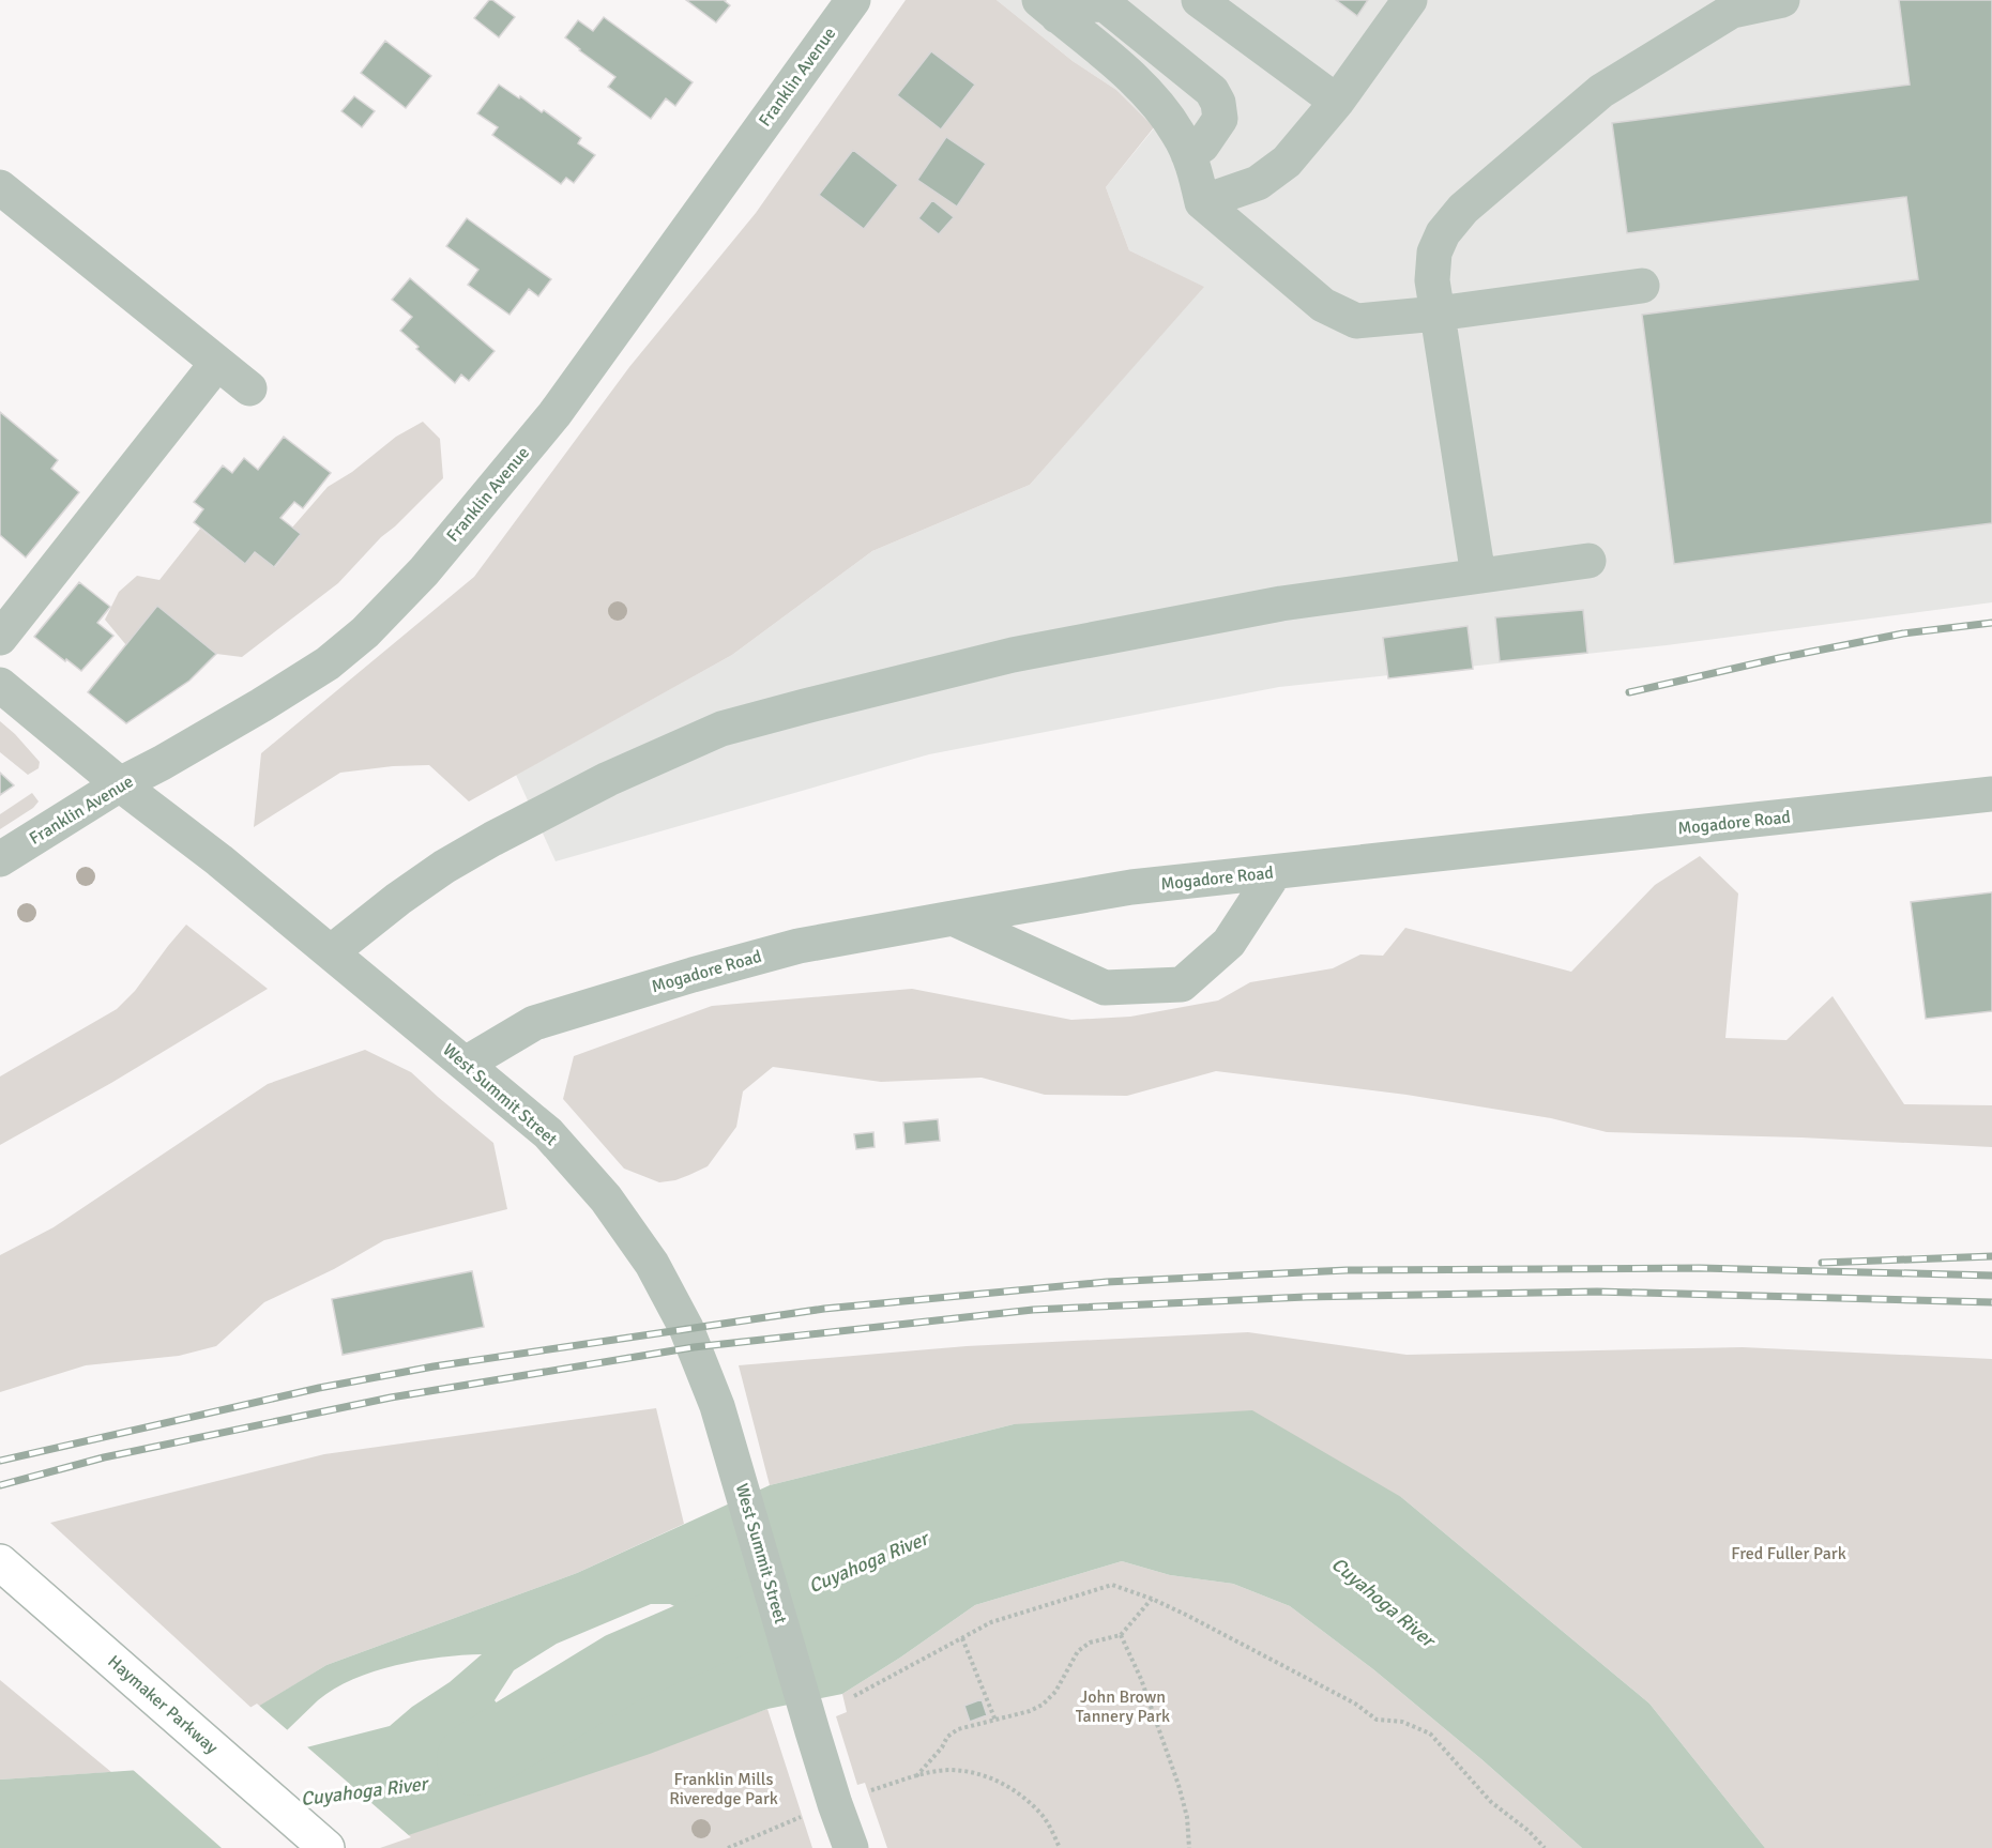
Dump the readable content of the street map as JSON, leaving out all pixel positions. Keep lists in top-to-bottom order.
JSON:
{
  "streets": {
    "main road": ["Haymaker Parkway"],
    "street": ["Franklin Avenue", "Mogadore Road", "West Summit Street"]
  },
  "crossings": [
    ["Franklin Avenue", "West Summit Street"],
    ["Mogadore Road", "West Summit Street"]
  ],
  "water": ["Cuyahoga River"],
  "parks": ["Fred Fuller Park", "John Brown Tannery Park", "Franklin Mills Riveredge Park"]
}
